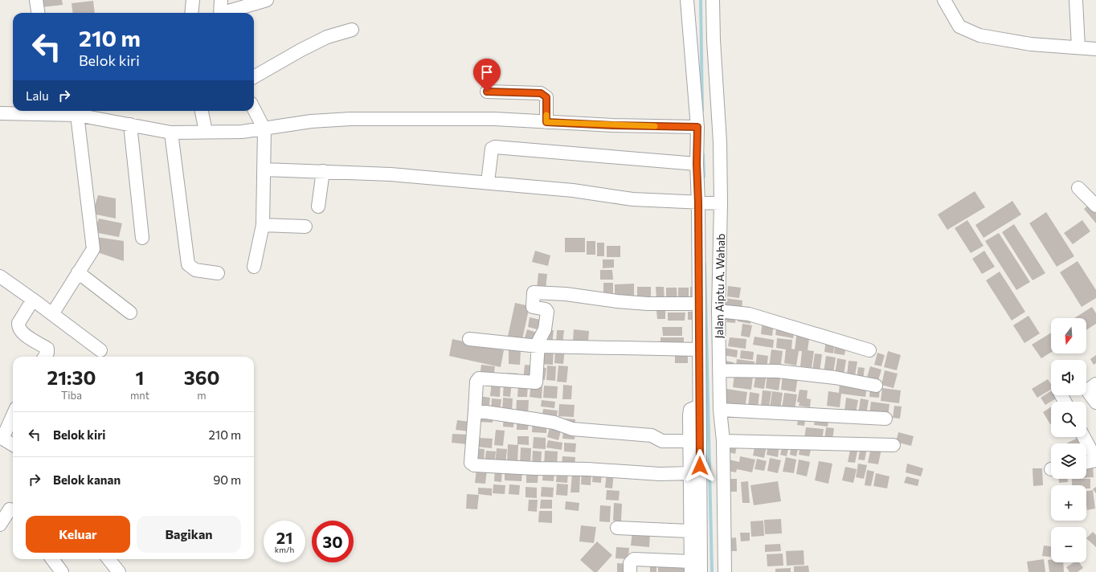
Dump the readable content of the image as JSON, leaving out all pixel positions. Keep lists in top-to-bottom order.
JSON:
{
  "streets": {
    "street": ["Jalan Aiptu A. Wahab"]
  },
  "north": "bottom",
  "page": {
    "turn": ["210 m", "Belok kiri"],
    "then": "Lalu",
    "map_buttons": ["+", "−"],
    "eta": [
      "21:30",
      "Tiba",
      "1",
      "mnt",
      "360",
      "m"
    ],
    "list": [
      {
        "name": "Belok kiri",
        "value": "210 m"
      },
      {
        "name": "Belok kanan",
        "value": "90 m"
      }
    ],
    "buttons": ["Keluar", "Bagikan"],
    "speed": "21 km/h",
    "limit": "30"
  }
}
